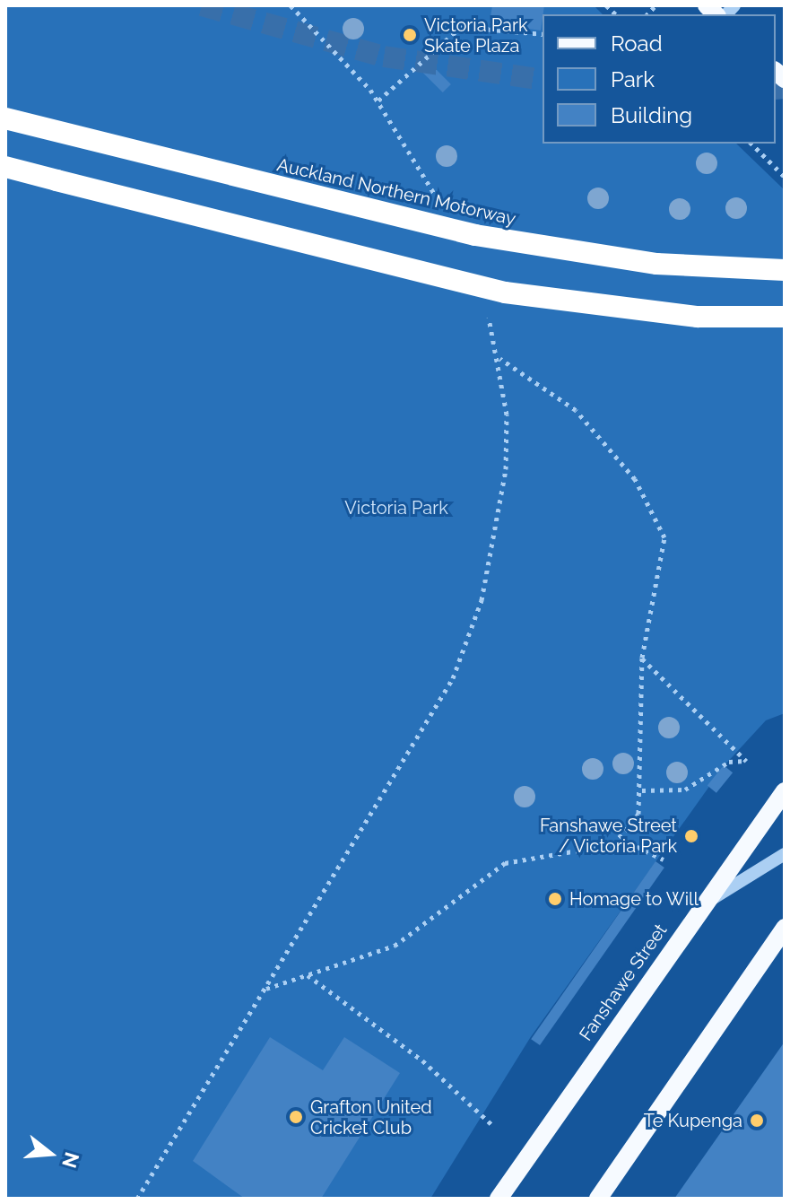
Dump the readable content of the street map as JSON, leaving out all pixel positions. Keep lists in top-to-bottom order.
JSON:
{
  "streets": {
    "highway": ["Auckland Northern Motorway"],
    "main road": ["Fanshawe Street"]
  },
  "parks": ["Victoria Park"],
  "places": [
    "Victoria Park Skate Plaza",
    "Fanshawe Street / Victoria Park",
    "Homage to Will",
    "Grafton United Cricket Club",
    "Te Kupenga"
  ],
  "legend": ["Road", "Park", "Building"],
  "north": "right"
}
